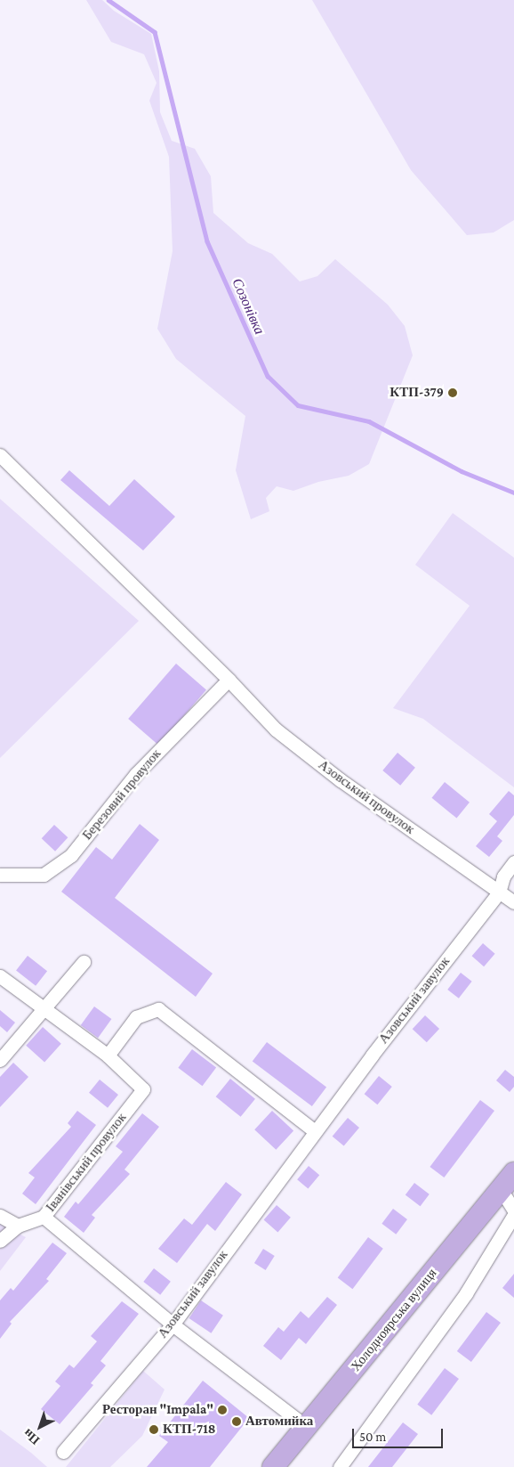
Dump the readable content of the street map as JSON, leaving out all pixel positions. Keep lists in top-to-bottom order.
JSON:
{
  "streets": {
    "main road": ["Холодноярська вулиця"],
    "street": [
      "Березовий провулок",
      "Азовський провулок",
      "Азовський завулок",
      "Іванівський провулок"
    ]
  },
  "crossings": [
    ["Березовий провулок", "Азовський провулок"],
    ["Азовський провулок", "Азовський завулок"]
  ],
  "water": ["Созонівка"],
  "places": [
    "КТП-379",
    "Ресторан \"Impala\"",
    "Автомийка",
    "КТП-718"
  ],
  "scale_bar": "50 m",
  "north": "bottom left"
}
